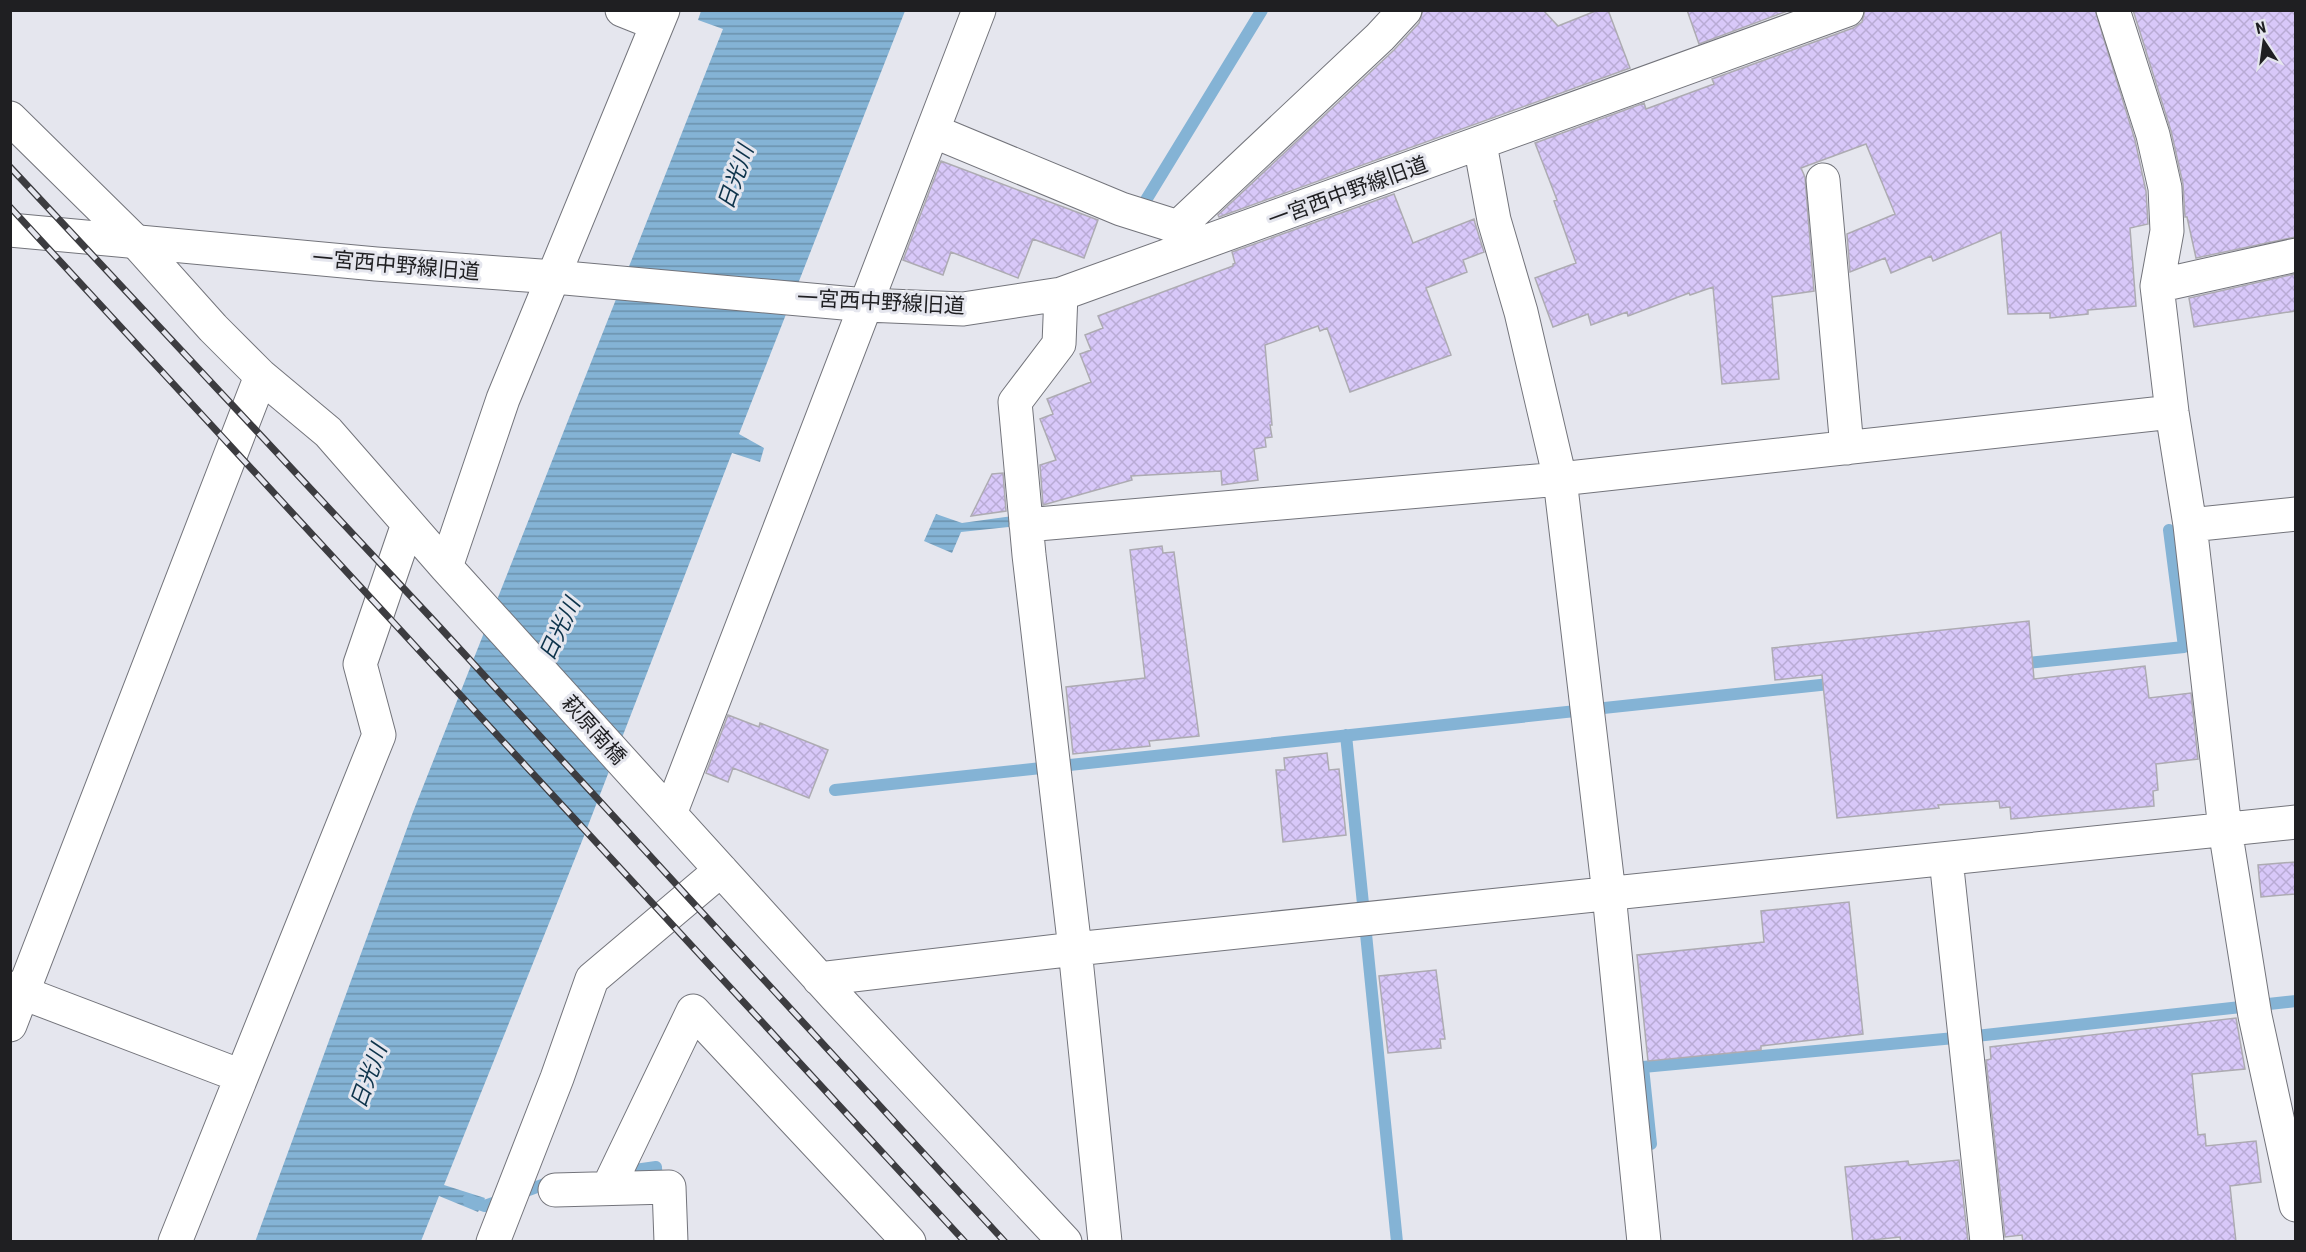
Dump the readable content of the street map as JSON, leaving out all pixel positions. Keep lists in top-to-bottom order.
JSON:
{
  "streets": {
    "street": ["一宮西中野線旧道", "萩原南橋"]
  },
  "crossings": [
    ["一宮西中野線旧道", "萩原南橋"]
  ],
  "water": ["日光川"],
  "north": "top"
}
